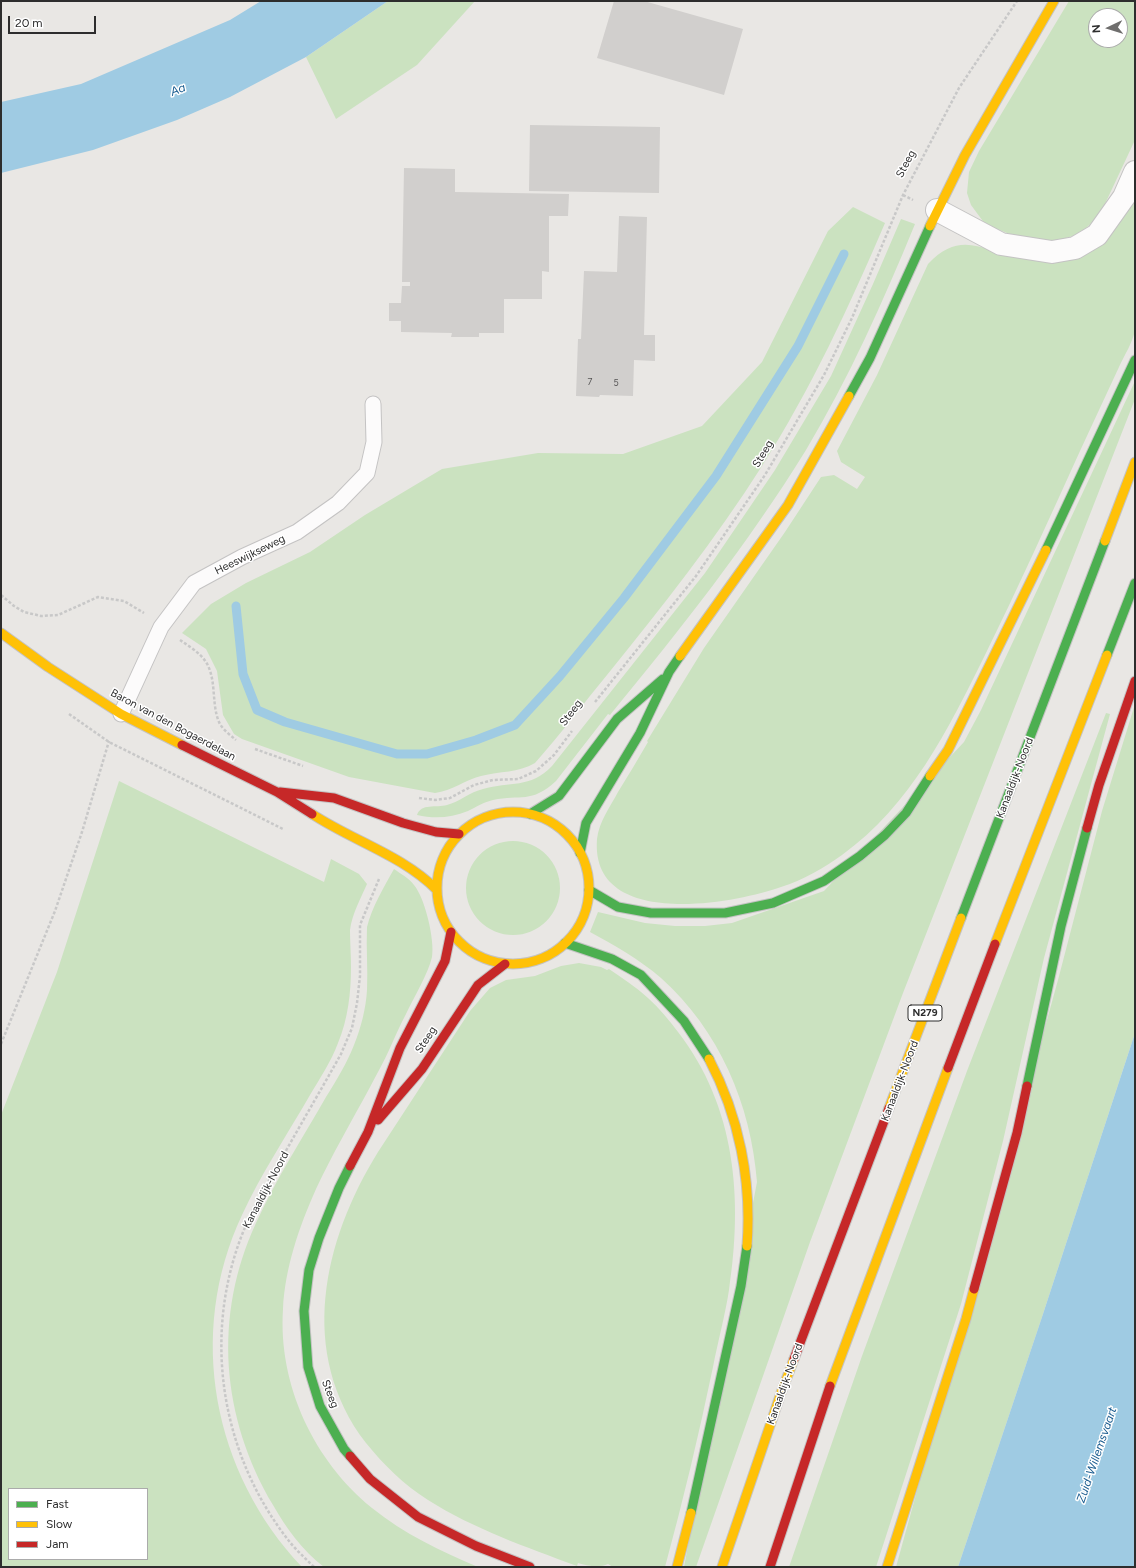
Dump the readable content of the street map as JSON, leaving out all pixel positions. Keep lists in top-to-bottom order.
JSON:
{
  "streets": {
    "main road": [
      "Steeg",
      "Baron van den Bogaerdelaan",
      "Kanaaldijk-Noord",
      "N279"
    ],
    "lane": ["Heeswijkseweg"]
  },
  "crossings": [
    ["Heeswijkseweg", "Baron van den Bogaerdelaan"]
  ],
  "water": ["Aa", "Zuid-Willemsvaart"],
  "house_numbers": ["7", "5"],
  "legend": ["Fast", "Slow", "Jam"],
  "scale_bar": "20 m",
  "north": "left"
}
